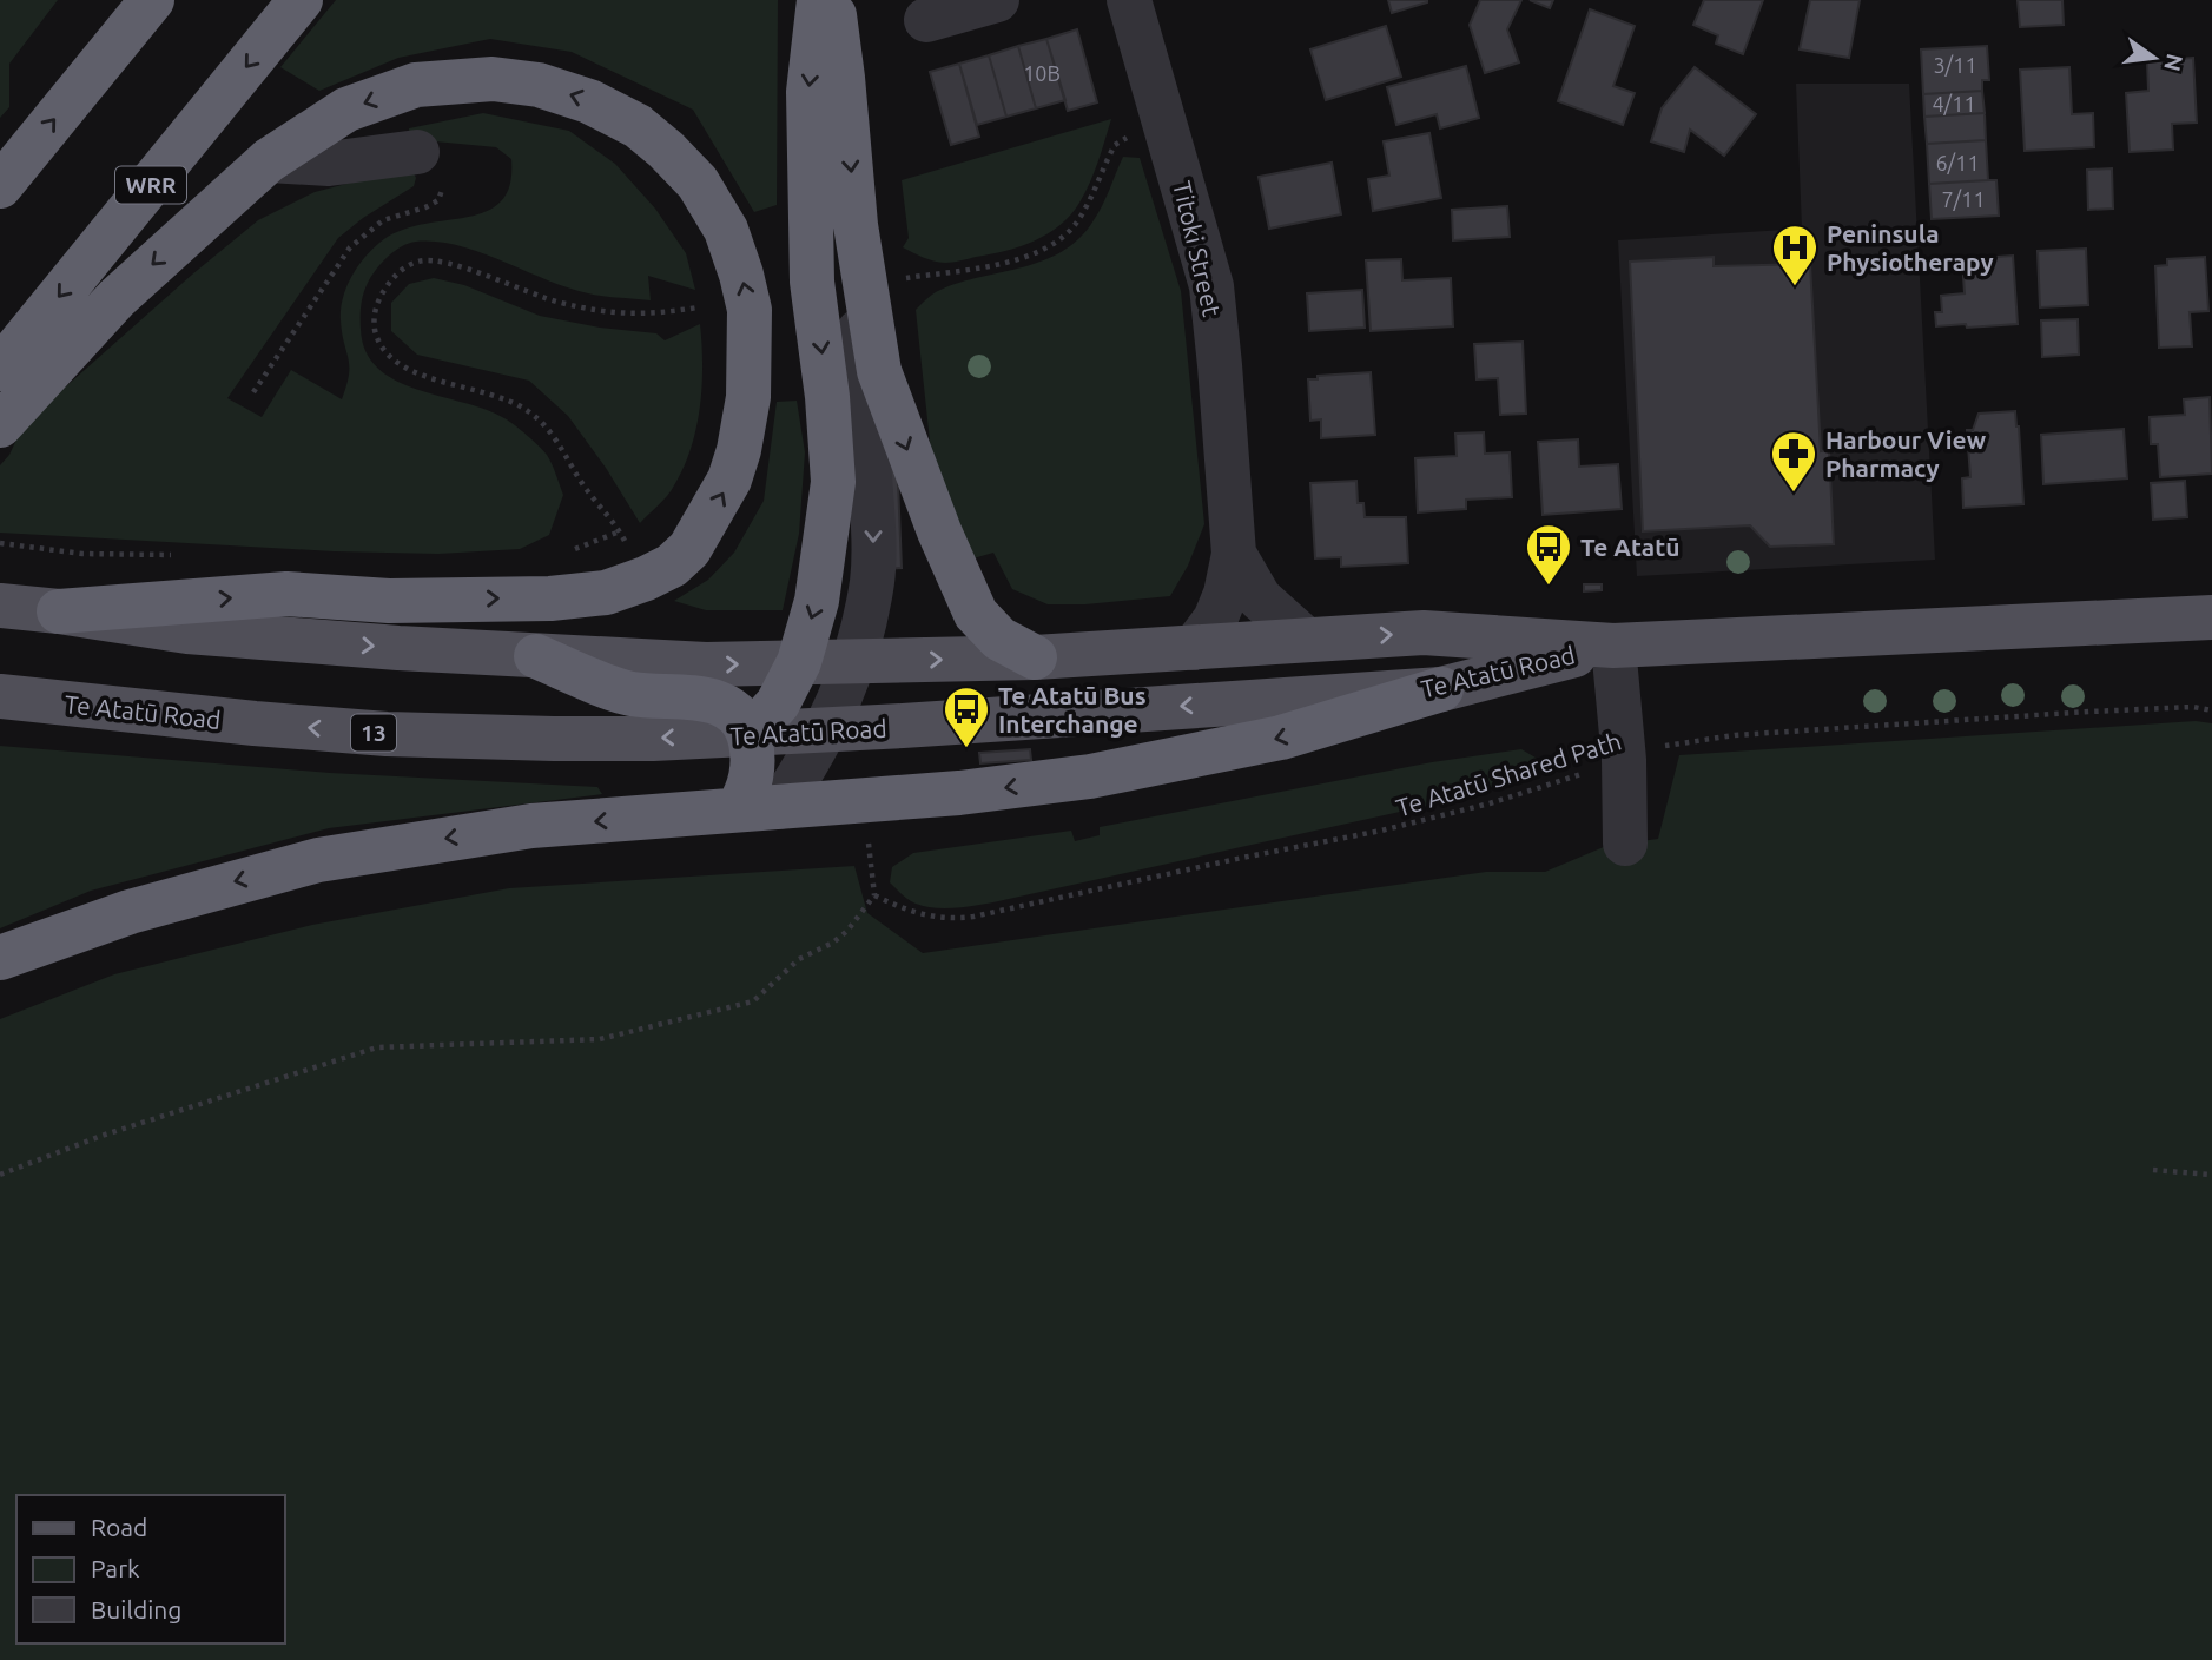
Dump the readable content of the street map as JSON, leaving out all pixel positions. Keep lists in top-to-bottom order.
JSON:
{
  "streets": {
    "highway": ["WRR"],
    "main road": ["Te Atatū Road", "13"],
    "street": ["Titoki Street"],
    "path": ["Te Atatū Shared Path"]
  },
  "crossings": [
    ["Titoki Street", "Te Atatū Road"]
  ],
  "places": {
    "hospital": ["Peninsula Physiotherapy"],
    "pharmacy": ["Harbour View Pharmacy"],
    "bus stop": ["Te Atatū", "Te Atatū Bus Interchange"]
  },
  "house_numbers": [
    "3/11",
    "10B",
    "4/11",
    "6/11",
    "7/11"
  ],
  "legend": ["Road", "Park", "Building"],
  "north": "right"
}
